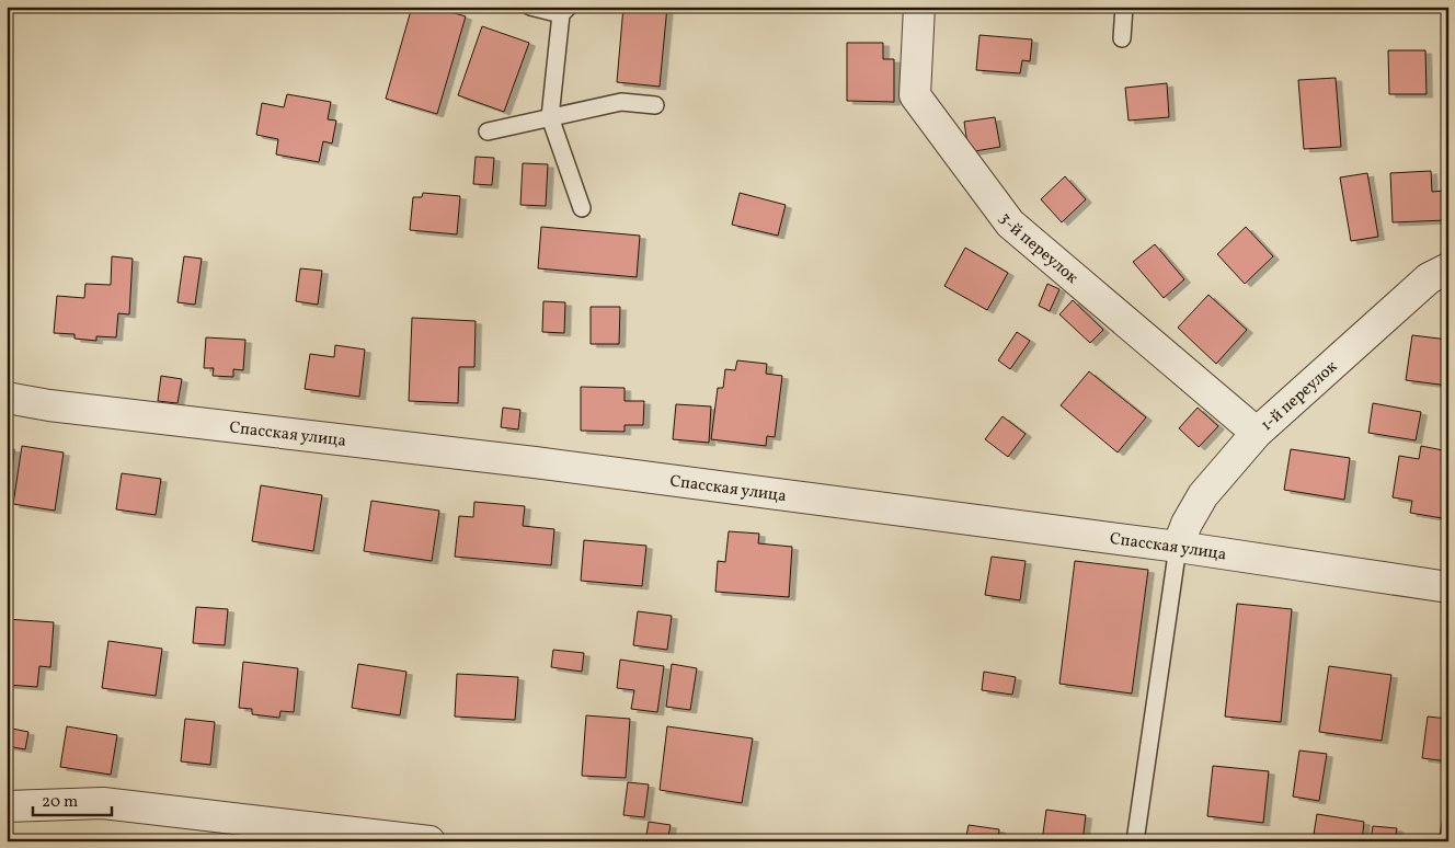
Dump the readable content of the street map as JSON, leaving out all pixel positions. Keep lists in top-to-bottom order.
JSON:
{
  "streets": {
    "street": ["3-й переулок", "1-й переулок", "Спасская улица"]
  },
  "crossings": [
    ["3-й переулок", "1-й переулок"],
    ["1-й переулок", "Спасская улица"]
  ],
  "scale_bar": "20 m"
}
